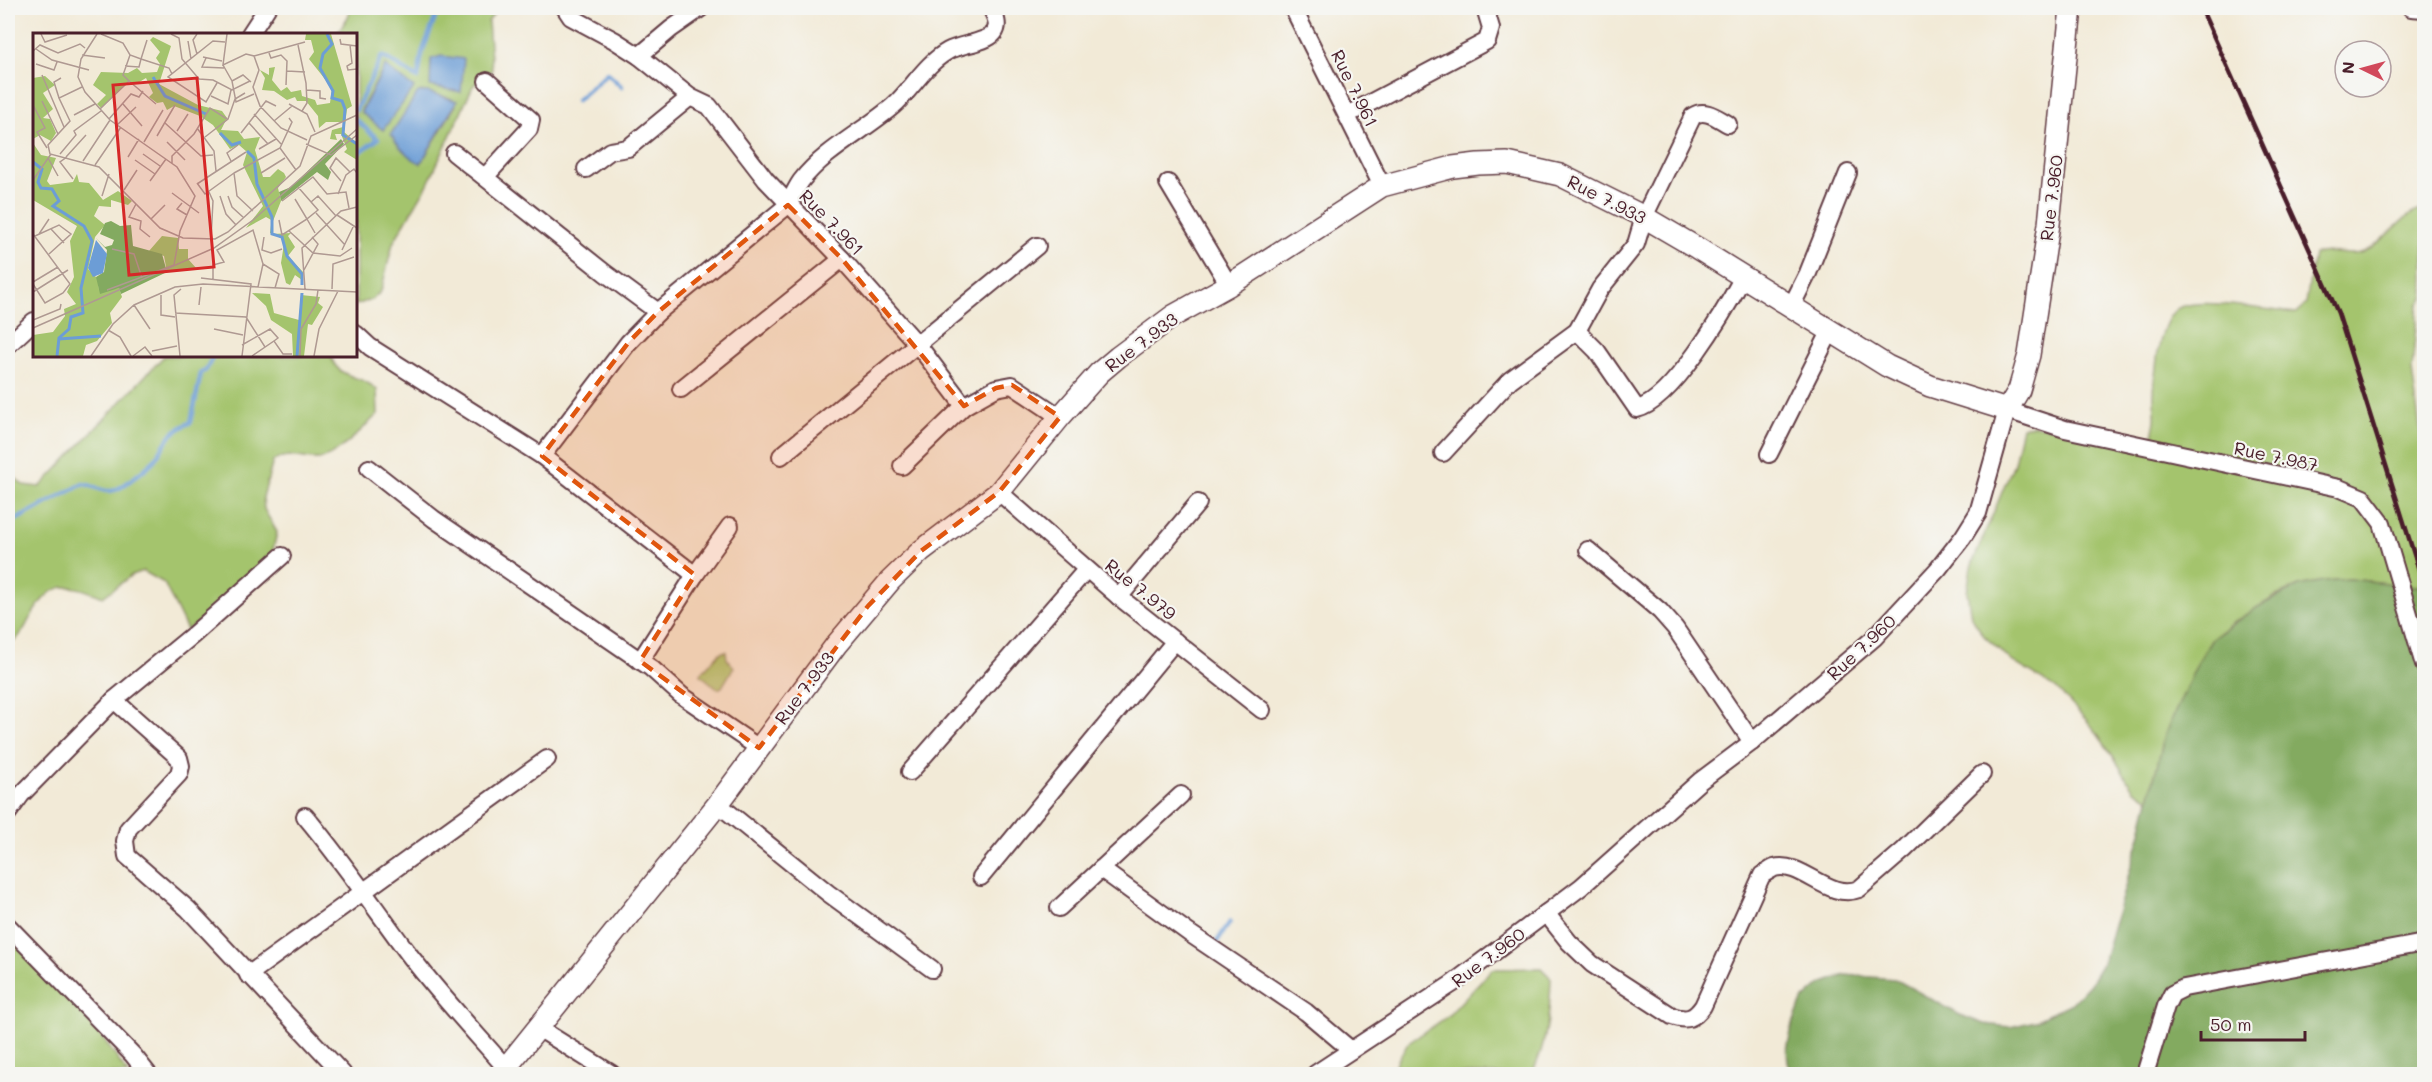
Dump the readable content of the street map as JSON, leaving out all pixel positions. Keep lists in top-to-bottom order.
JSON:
{
  "streets": {
    "street": [
      "Rue 7.961",
      "Rue 7.960",
      "Rue 7.933",
      "Rue 7.987",
      "Rue 7.979"
    ]
  },
  "crossings": [
    ["Rue 7.961", "Rue 7.933"],
    ["Rue 7.960", "Rue 7.933"],
    ["Rue 7.960", "Rue 7.987"],
    ["Rue 7.933", "Rue 7.987"],
    ["Rue 7.933", "Rue 7.979"]
  ],
  "scale_bar": "50 m",
  "north": "left"
}
